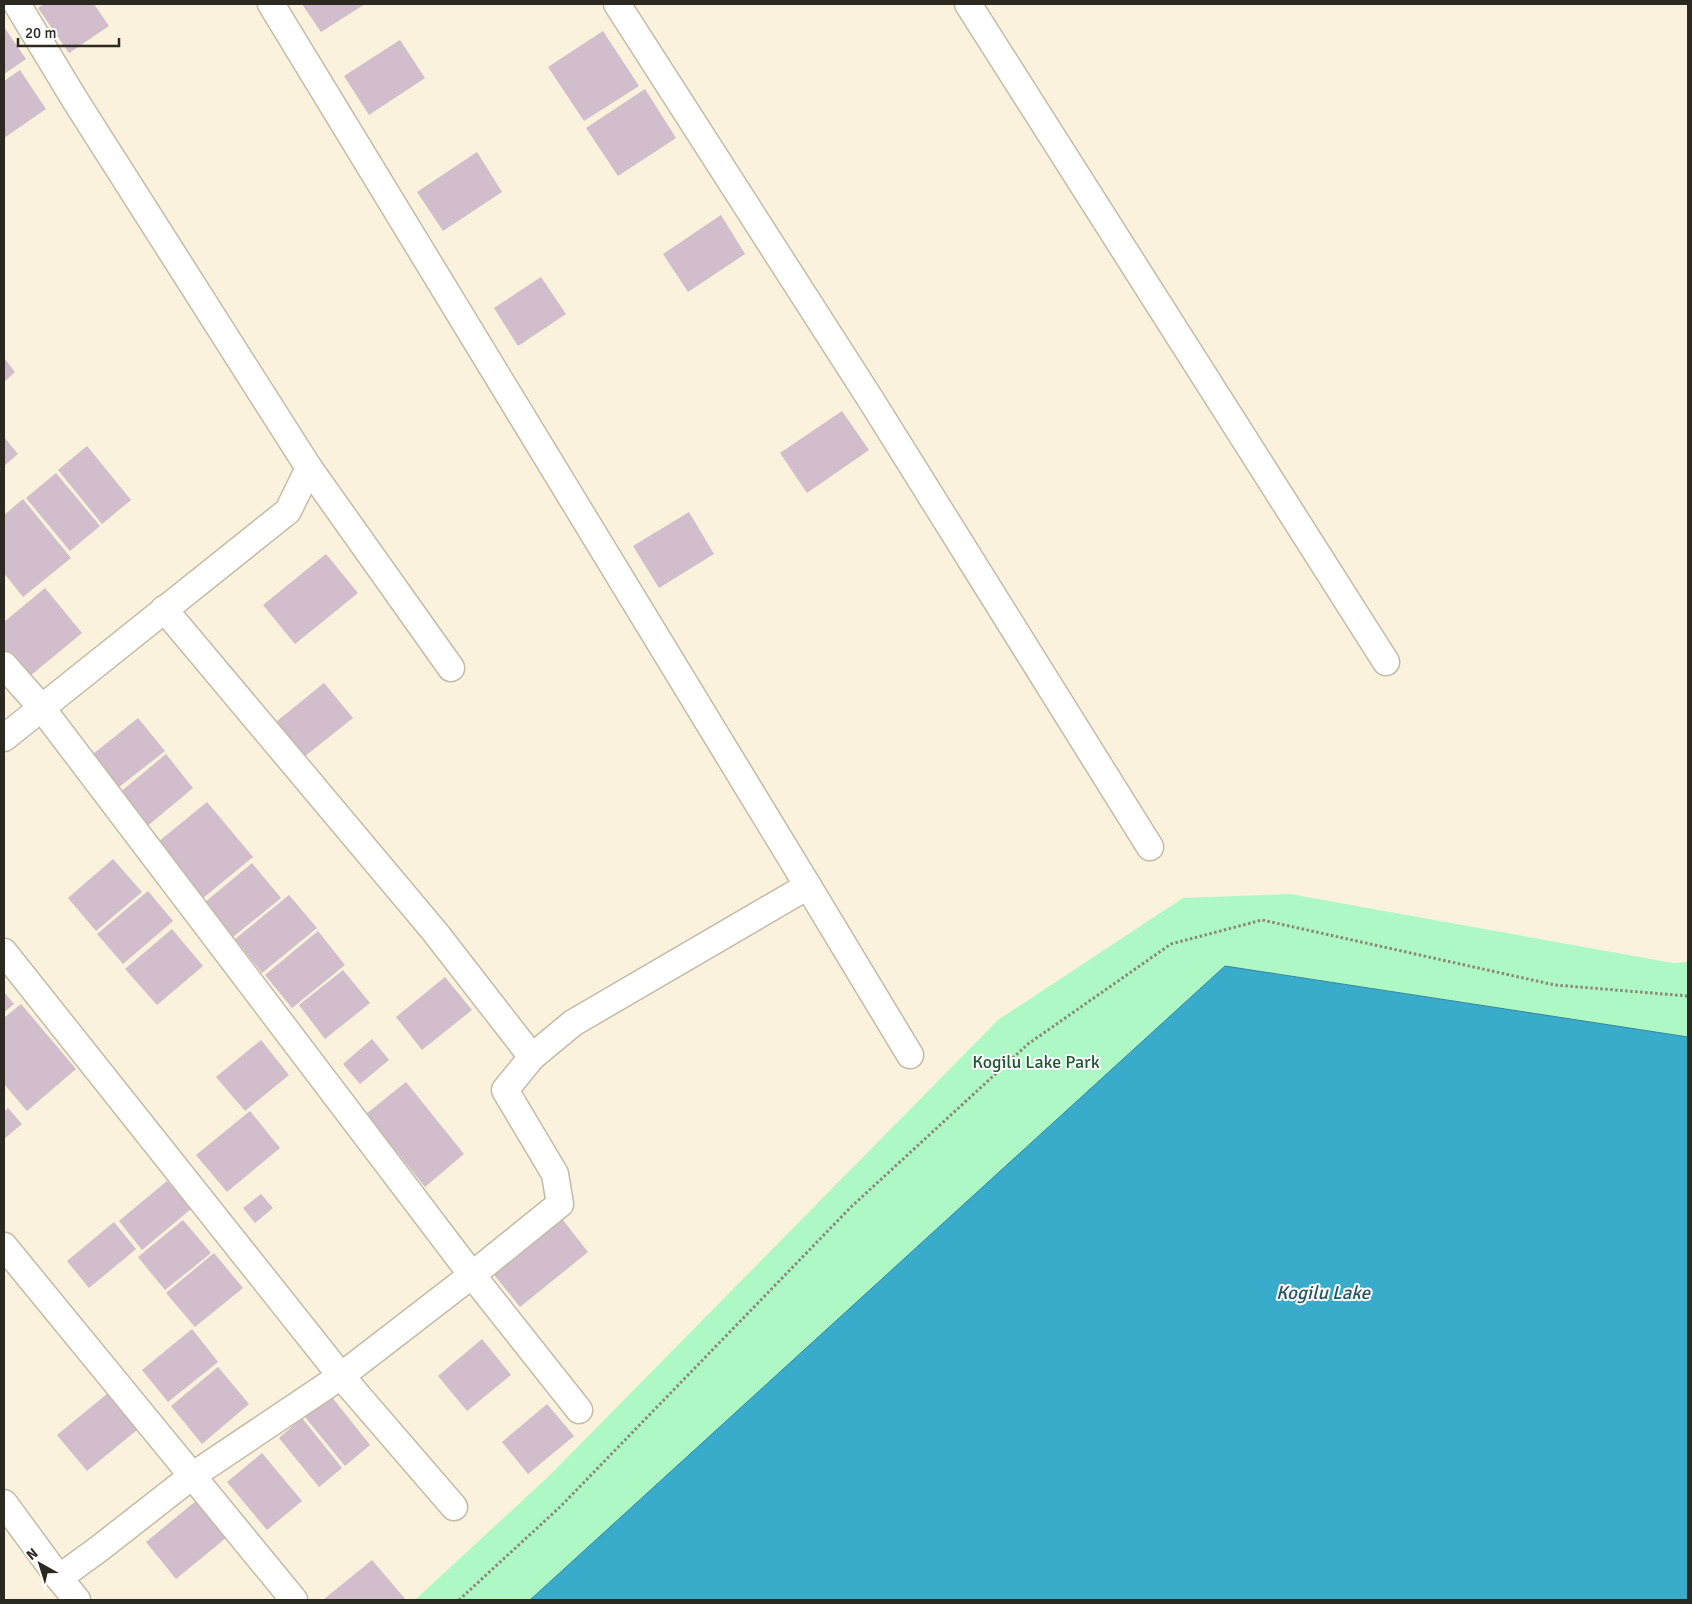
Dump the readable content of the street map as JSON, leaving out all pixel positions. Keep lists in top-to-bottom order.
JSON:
{
  "water": ["Kogilu Lake"],
  "parks": ["Kogilu Lake Park"],
  "scale_bar": "20 m",
  "north": "top left"
}
